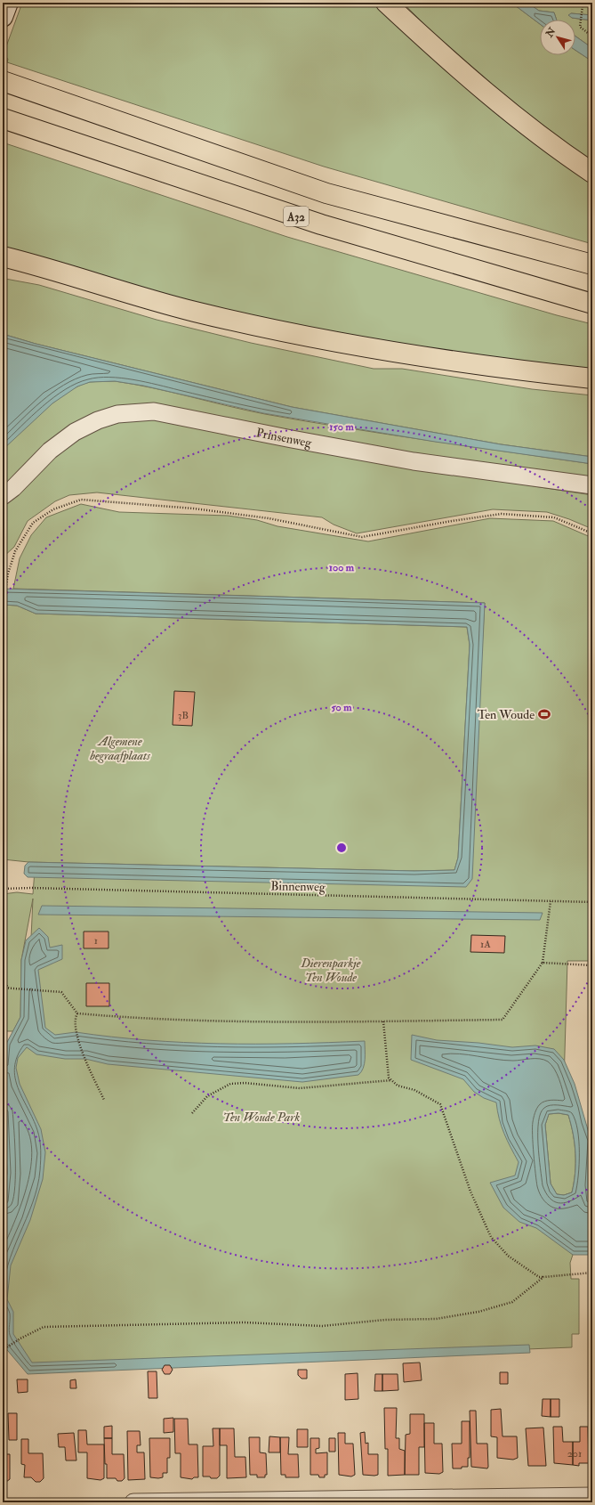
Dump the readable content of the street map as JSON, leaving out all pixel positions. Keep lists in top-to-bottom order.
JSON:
{
  "streets": {
    "highway": ["A32"],
    "street": ["Prinsenweg"],
    "path": ["Binnenweg"]
  },
  "parks": ["Algemene begraafplaats", "Dierenparkje Ten Woude", "Ten Woude Park"],
  "places": {
    "sports": ["Ten Woude"]
  },
  "house_numbers": [
    "3B",
    "1",
    "1A",
    "201"
  ],
  "north": "top left",
  "rings": ["150 m", "100 m", "50 m"]
}
